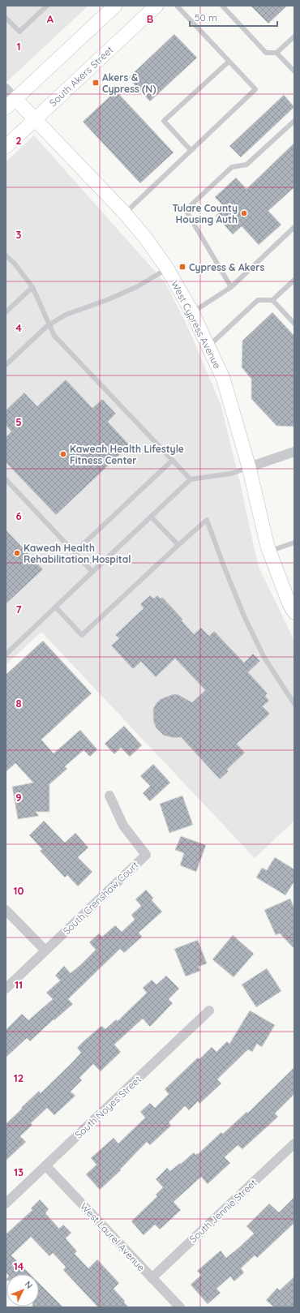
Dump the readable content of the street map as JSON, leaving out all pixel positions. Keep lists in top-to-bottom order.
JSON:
{
  "streets": {
    "street": [
      "South Akers Street",
      "West Cypress Avenue",
      "South Crenshaw Court",
      "South Noyes Street",
      "South Jennie Street",
      "West Laurel Avenue"
    ]
  },
  "crossings": [
    ["South Akers Street", "West Cypress Avenue"],
    ["South Noyes Street", "West Laurel Avenue"],
    ["South Jennie Street", "West Laurel Avenue"]
  ],
  "places": {
    "transit": ["Akers & Cypress (N)", "Cypress & Akers"],
    "other": ["Tulare County Housing Auth", "Kaweah Health Lifestyle Fitness Center", "Kaweah Health Rehabilitation Hospital"]
  },
  "scale_bar": "50 m",
  "north": "top right",
  "grid": {
    "columns": ["A", "B"],
    "rows": [
      "1",
      "2",
      "3",
      "4",
      "5",
      "6",
      "7",
      "8",
      "9",
      "10",
      "11",
      "12",
      "13",
      "14"
    ]
  }
}
